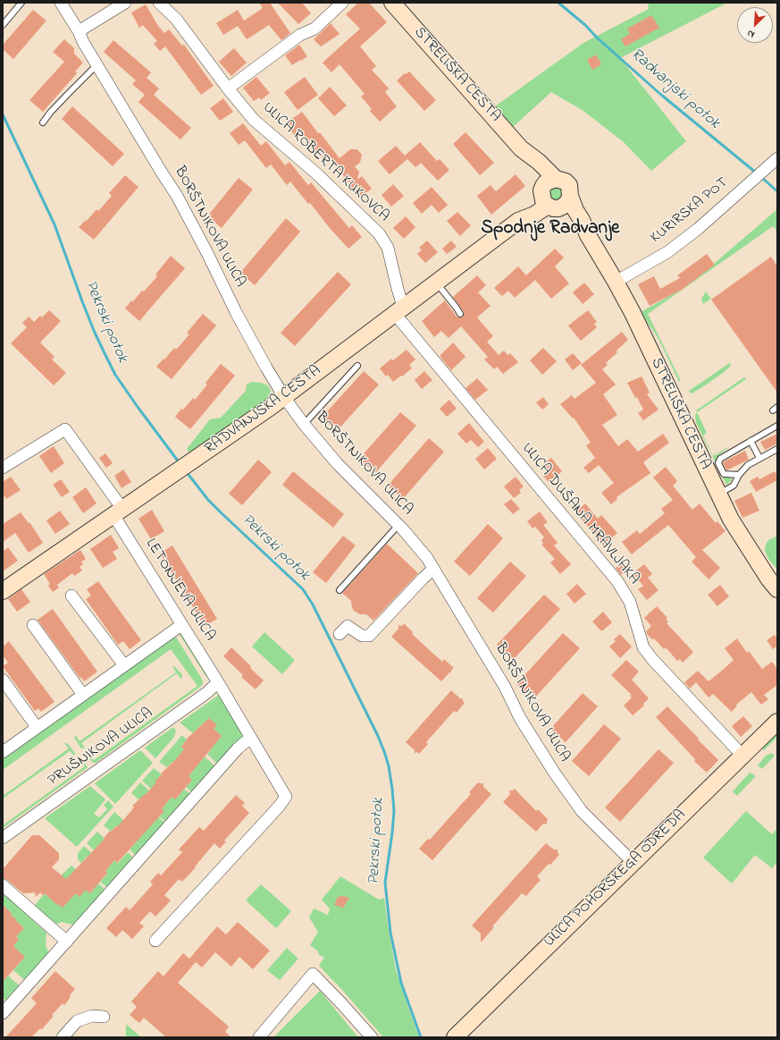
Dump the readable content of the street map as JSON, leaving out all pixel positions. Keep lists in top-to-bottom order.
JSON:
{
  "streets": {
    "street": [
      "STRELIŠKA CESTA",
      "ULICA ROBERTA KUKOVCA",
      "KURIRSKA POT",
      "BORŠTNIKOVA ULICA",
      "RADVANJSKA CESTA",
      "ULICA DUŠANA MRAVLJAKA",
      "LETONJEVA ULICA",
      "PRUŠNIKOVA ULICA",
      "ULICA POHORSKEGA ODREDA"
    ]
  },
  "crossings": [
    ["STRELIŠKA CESTA", "KURIRSKA POT"],
    ["STRELIŠKA CESTA", "RADVANJSKA CESTA"],
    ["ULICA ROBERTA KUKOVCA", "RADVANJSKA CESTA"],
    ["ULICA ROBERTA KUKOVCA", "ULICA DUŠANA MRAVLJAKA"],
    ["BORŠTNIKOVA ULICA", "RADVANJSKA CESTA"],
    ["BORŠTNIKOVA ULICA", "ULICA POHORSKEGA ODREDA"],
    ["RADVANJSKA CESTA", "ULICA DUŠANA MRAVLJAKA"],
    ["RADVANJSKA CESTA", "LETONJEVA ULICA"],
    ["ULICA DUŠANA MRAVLJAKA", "ULICA POHORSKEGA ODREDA"],
    ["LETONJEVA ULICA", "PRUŠNIKOVA ULICA"]
  ],
  "districts": ["Spodnje Radvanje"],
  "water": ["Radvanjski potok", "Pekrski potok"],
  "north": "bottom left"
}
